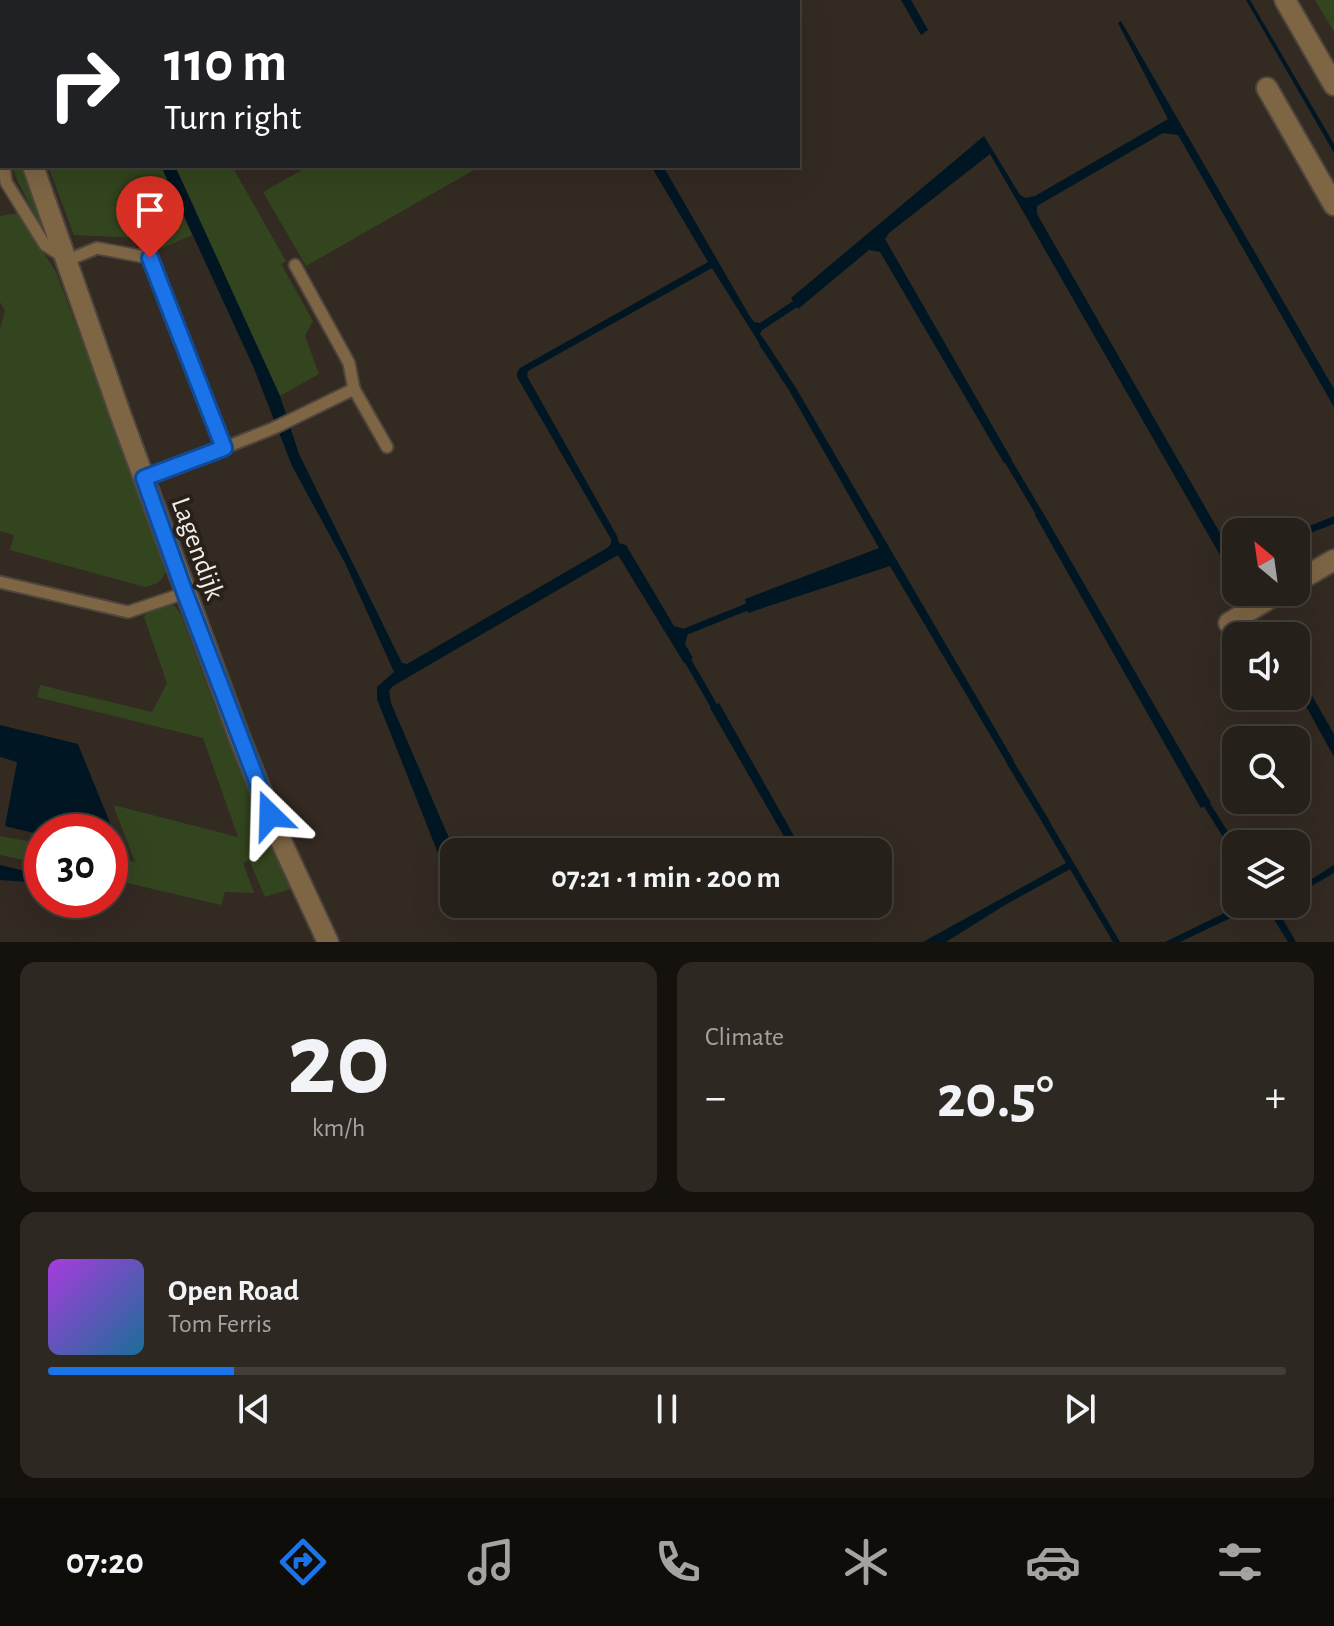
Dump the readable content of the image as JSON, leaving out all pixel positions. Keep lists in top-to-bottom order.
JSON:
{
  "streets": {
    "street": ["Lagendijk"]
  },
  "north": "top left",
  "page": {
    "turn": ["110 m", "Turn right"],
    "limit": "30",
    "trip": "07:21 · 1 min · 200 m",
    "tile": [
      ["20", "km/h"],
      "Climate"
    ],
    "heat": ["−", "20.5°", "+"],
    "song": ["Open Road", "Tom Ferris"],
    "tabs": "07:20"
  }
}
